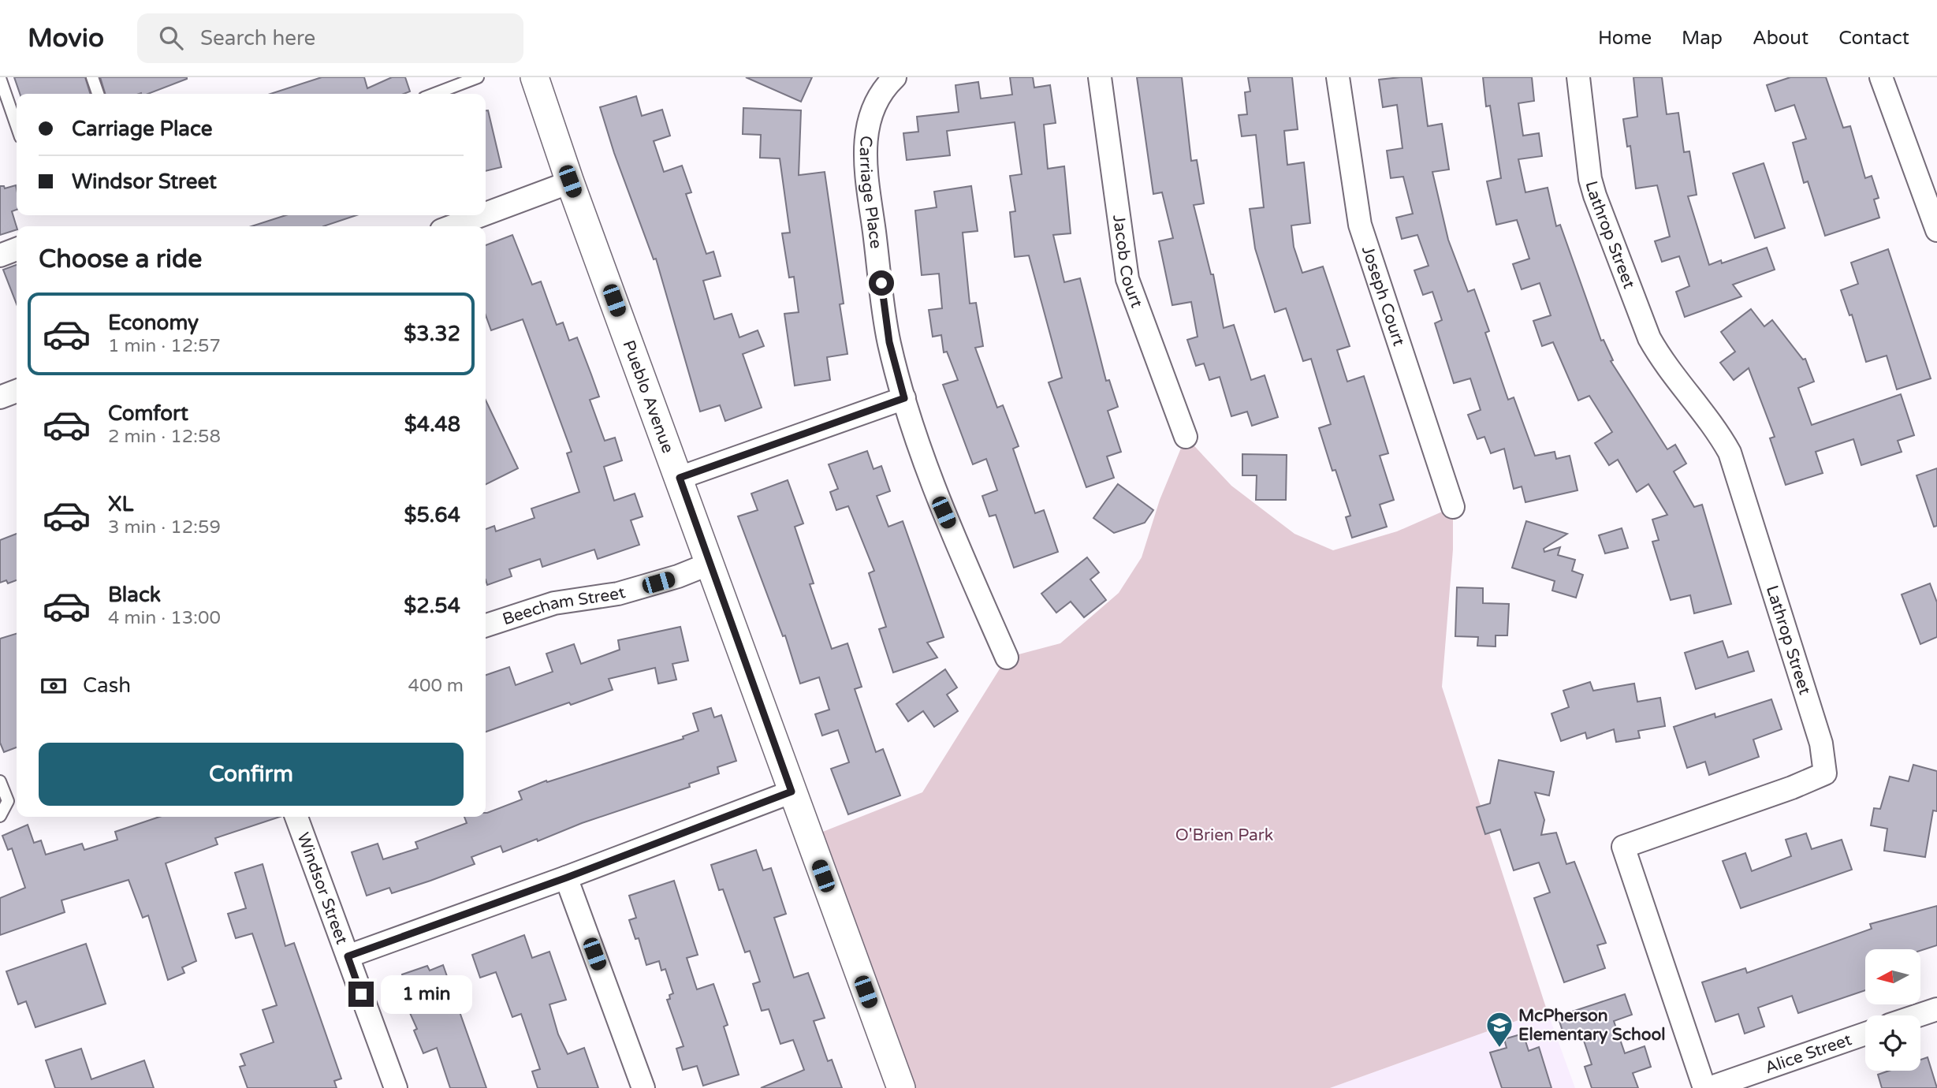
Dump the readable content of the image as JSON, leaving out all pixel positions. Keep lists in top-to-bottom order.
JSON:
{
  "streets": {
    "street": [
      "Carriage Place",
      "Lathrop Street",
      "Jacob Court",
      "Joseph Court",
      "Pueblo Avenue",
      "Beecham Street",
      "Windsor Street",
      "Alice Street"
    ]
  },
  "crossings": [
    ["Pueblo Avenue", "Beecham Street"]
  ],
  "parks": ["O'Brien Park"],
  "places": {
    "school or university": ["McPherson Elementary School"]
  },
  "north": "left",
  "page": {
    "header": "Movio",
    "search": "Search here",
    "nav": [
      "Home",
      "Map",
      "About",
      "Contact"
    ],
    "banner": ["Carriage Place", "Windsor Street"],
    "heading": "Choose a ride",
    "list": [
      {
        "name": "Economy",
        "note": "1 min · 12:57",
        "value": "$3.32"
      },
      {
        "name": "Comfort",
        "note": "2 min · 12:58",
        "value": "$4.48"
      },
      {
        "name": "XL",
        "note": "3 min · 12:59",
        "value": "$5.64"
      },
      {
        "name": "Black",
        "note": "4 min · 13:00",
        "value": "$2.54"
      }
    ],
    "pay": ["Cash", "400 m"],
    "buttons": "Confirm",
    "bubble": "1 min"
  }
}
